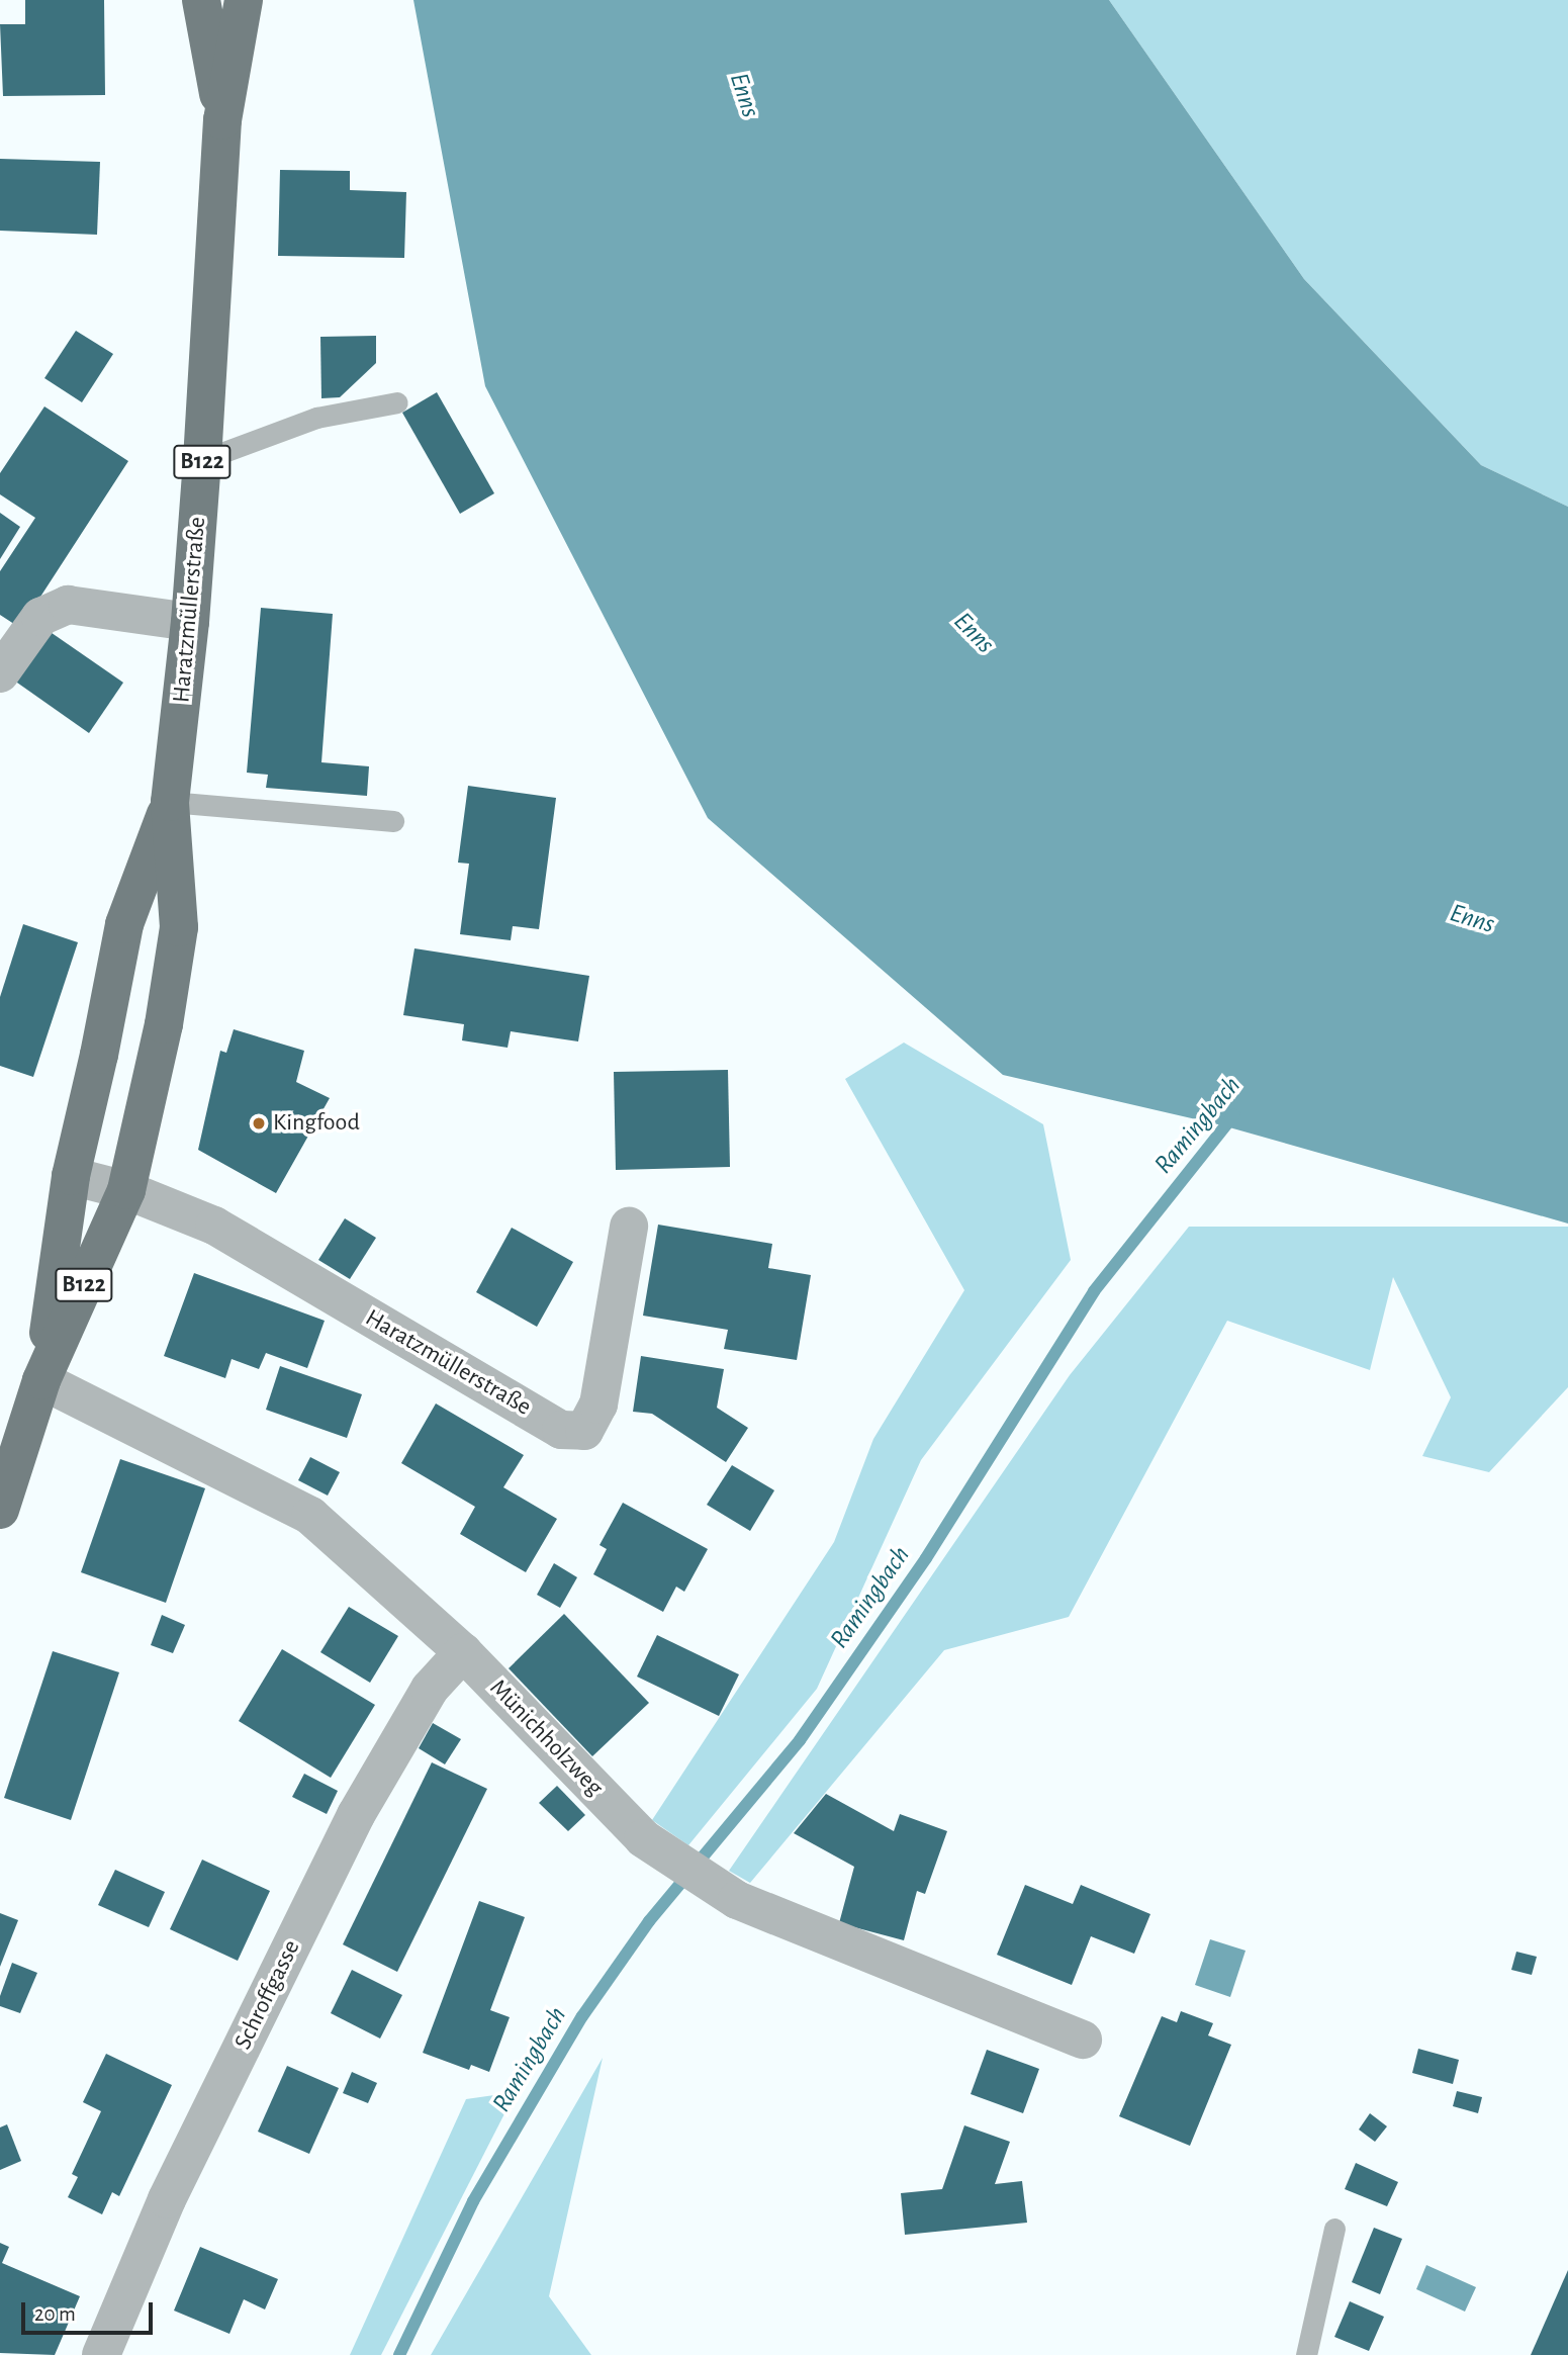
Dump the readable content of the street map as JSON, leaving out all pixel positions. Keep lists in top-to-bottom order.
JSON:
{
  "streets": {
    "main road": ["B122", "Haratzmüllerstraße"],
    "street": ["Münichholzweg", "Schroffgasse"]
  },
  "crossings": [
    ["Haratzmüllerstraße", "Münichholzweg"],
    ["Münichholzweg", "Schroffgasse"]
  ],
  "water": ["Enns", "Ramingbach"],
  "places": ["Kingfood"],
  "scale_bar": "20 m"
}
